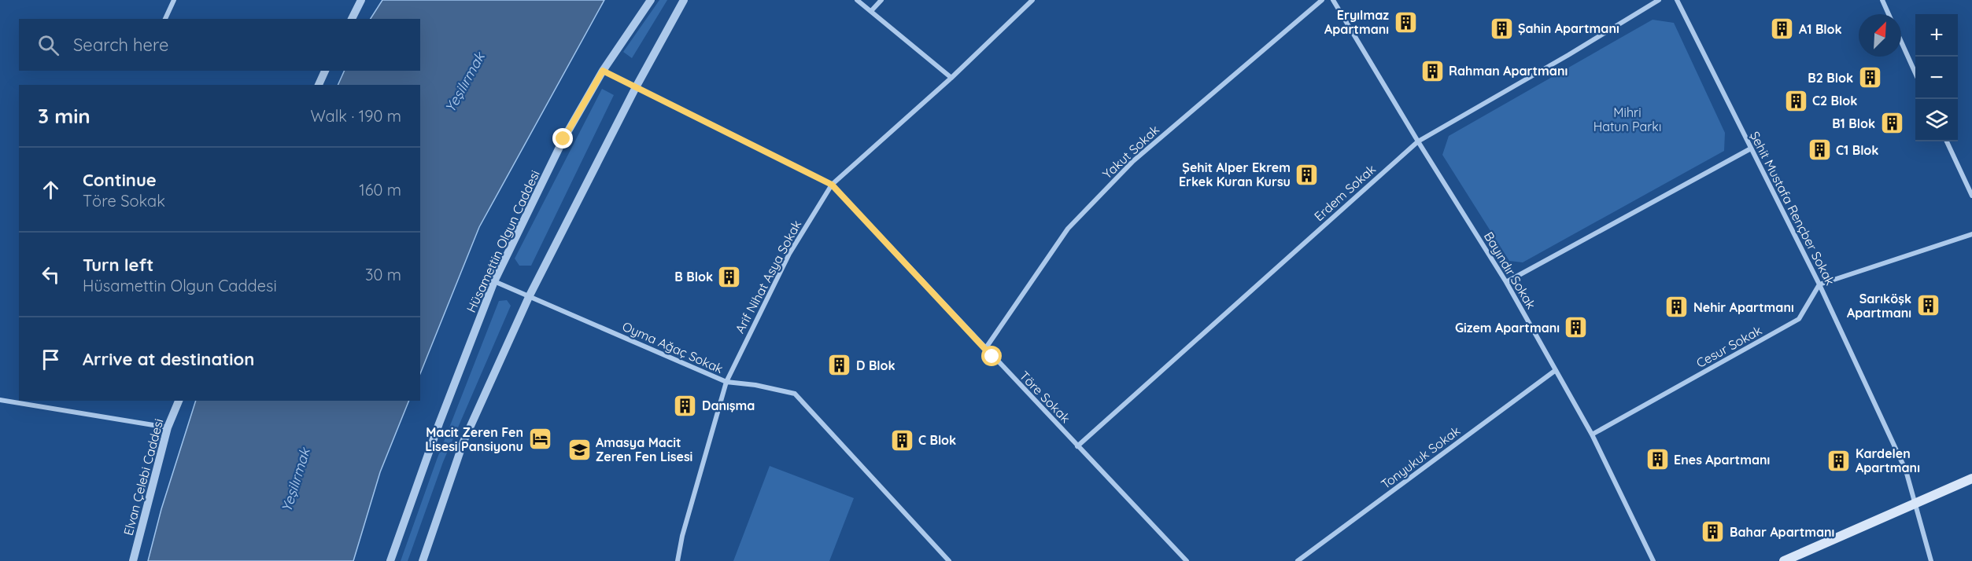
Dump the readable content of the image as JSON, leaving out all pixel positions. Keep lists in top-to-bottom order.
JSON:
{
  "streets": {
    "street": [
      "Yakut Sokak",
      "Erdem Sokak",
      "Şehit Mustafa Rençber Sokak",
      "Hüsamettin Olgun Caddesi",
      "Bayındır Sokak",
      "Arif Nihat Asya Sokak",
      "Cesur Sokak",
      "Oyma Ağaç Sokak",
      "Töre Sokak",
      "Tonyukuk Sokak",
      "Elvan Çelebi Caddesi"
    ]
  },
  "crossings": [
    ["Yakut Sokak", "Töre Sokak"],
    ["Erdem Sokak", "Bayındır Sokak"],
    ["Erdem Sokak", "Töre Sokak"],
    ["Şehit Mustafa Rençber Sokak", "Cesur Sokak"],
    ["Hüsamettin Olgun Caddesi", "Oyma Ağaç Sokak"],
    ["Hüsamettin Olgun Caddesi", "Töre Sokak"],
    ["Bayındır Sokak", "Cesur Sokak"],
    ["Bayındır Sokak", "Tonyukuk Sokak"],
    ["Arif Nihat Asya Sokak", "Oyma Ağaç Sokak"],
    ["Arif Nihat Asya Sokak", "Töre Sokak"]
  ],
  "water": ["Yeşilırmak"],
  "parks": ["Mihri Hatun Parkı"],
  "places": {
    "building": [
      "Eryılmaz Apartmanı",
      "Şahin Apartmanı",
      "A1 Blok",
      "Rahman Apartmanı",
      "B2 Blok",
      "C2 Blok",
      "B1 Blok",
      "C1 Blok",
      "Şehit Alper Ekrem Erkek Kuran Kursu",
      "B Blok",
      "Sarıköşk Apartmanı",
      "Nehir Apartmanı",
      "Gizem Apartmanı",
      "D Blok",
      "Danışma",
      "C Blok",
      "Enes Apartmanı",
      "Kardelen Apartmanı",
      "Bahar Apartmanı"
    ],
    "hotel": ["Macit Zeren Fen Lisesi Pansiyonu"],
    "school or university": ["Amasya Macit Zeren Fen Lisesi"]
  },
  "north": "top right",
  "page": {
    "map_buttons": ["+", "−"],
    "search": "Search here",
    "heading": ["3 min", "Walk · 190 m"],
    "list": [
      ["Continue", "Töre Sokak", "160 m"],
      ["Turn left", "Hüsamettin Olgun Caddesi", "30 m"],
      "Arrive at destination"
    ]
  }
}
